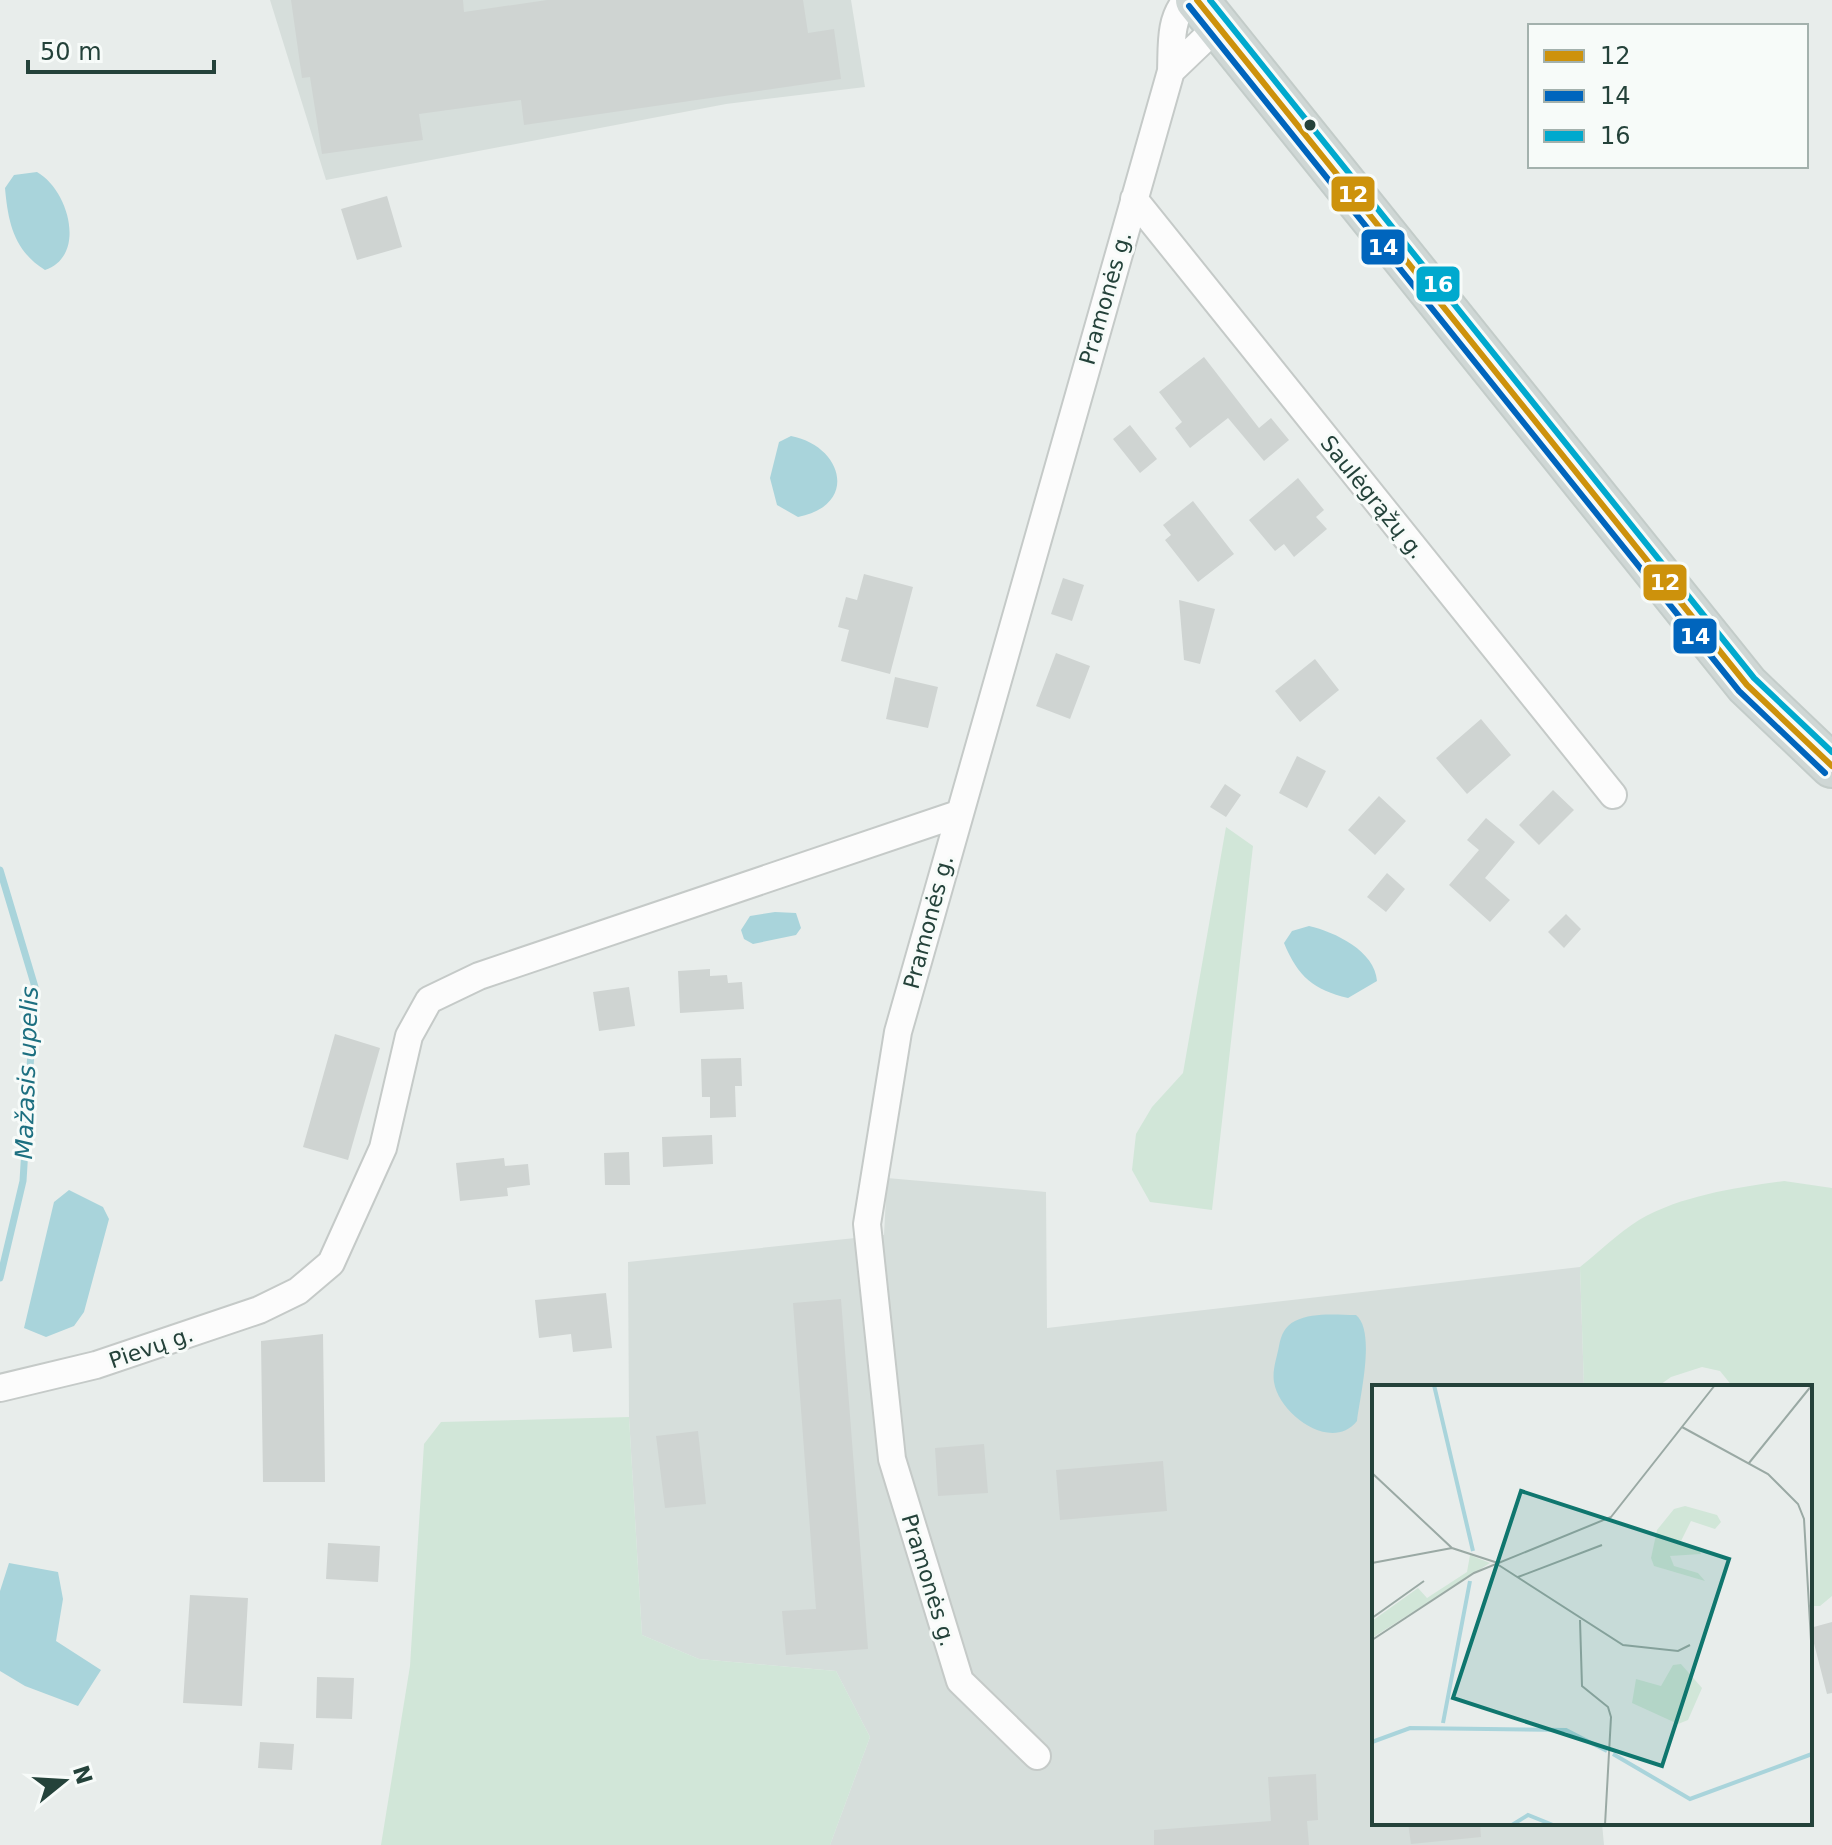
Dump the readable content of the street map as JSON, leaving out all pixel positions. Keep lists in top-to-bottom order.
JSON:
{
  "streets": {
    "street": ["Pramonės g.", "Saulėgrąžų g.", "Pievų g."]
  },
  "crossings": [
    ["Pramonės g.", "Saulėgrąžų g."],
    ["Pramonės g.", "Pievų g."]
  ],
  "water": ["Mažasis upelis"],
  "lines": ["transit line 12", "transit line 16", "transit line 14"],
  "legend": ["12", "14", "16"],
  "scale_bar": "50 m",
  "north": "right"
}
